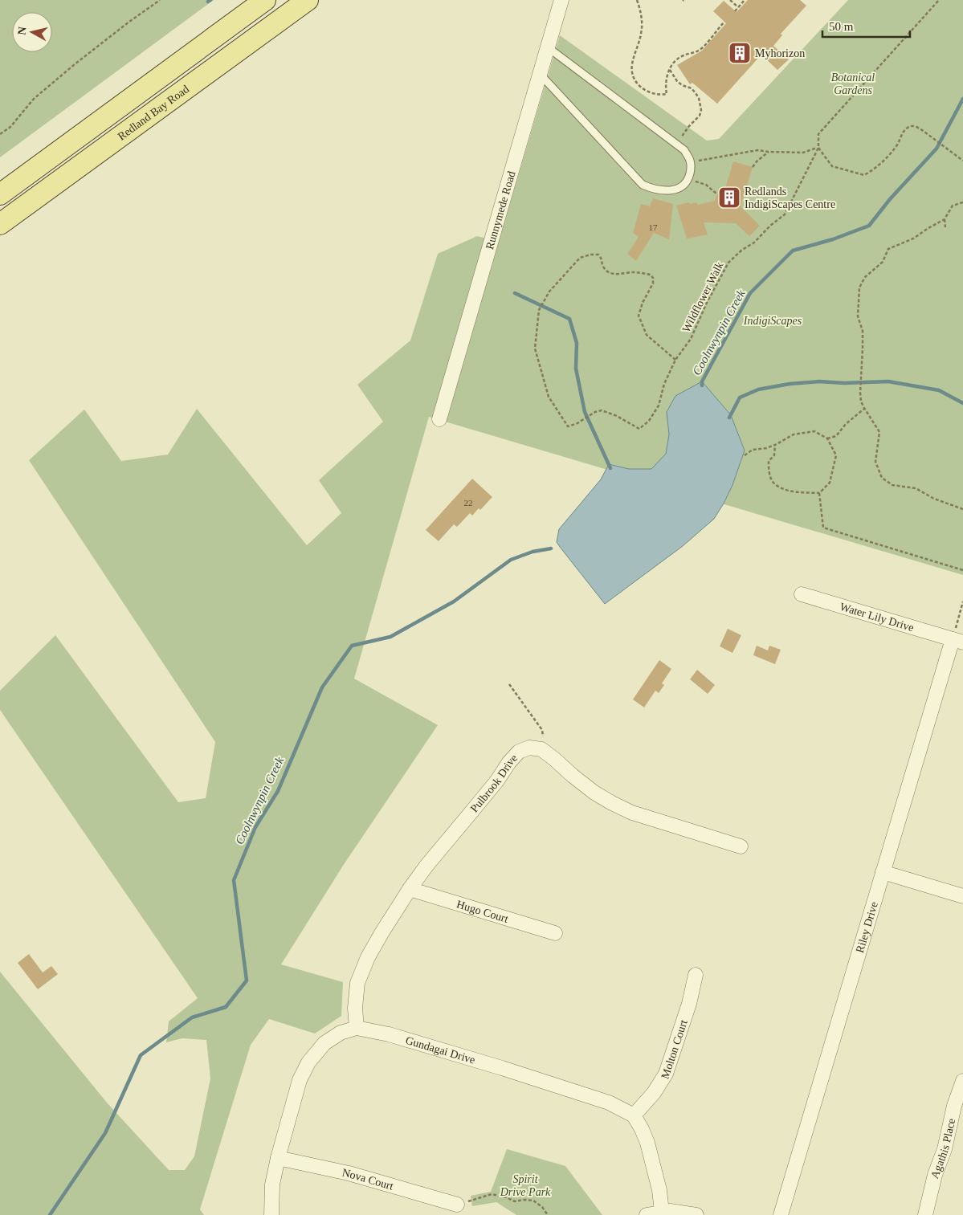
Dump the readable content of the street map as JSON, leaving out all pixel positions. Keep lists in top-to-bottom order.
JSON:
{
  "streets": {
    "main road": ["Redland Bay Road"],
    "street": [
      "Runnymede Road",
      "Water Lily Drive",
      "Pulbrook Drive",
      "Hugo Court",
      "Riley Drive",
      "Gundagai Drive",
      "Molton Court",
      "Agathis Place",
      "Nova Court"
    ],
    "path": ["Wildflower Walk"]
  },
  "crossings": [
    ["Water Lily Drive", "Riley Drive"],
    ["Pulbrook Drive", "Hugo Court"],
    ["Pulbrook Drive", "Gundagai Drive"],
    ["Gundagai Drive", "Molton Court"]
  ],
  "water": ["Coolnwynpin Creek"],
  "parks": ["Botanical Gardens", "IndigiScapes", "Spirit Drive Park"],
  "places": {
    "building": ["Myhorizon", "Redlands IndigiScapes Centre"]
  },
  "house_numbers": ["17", "22"],
  "scale_bar": "50 m",
  "north": "left"
}
